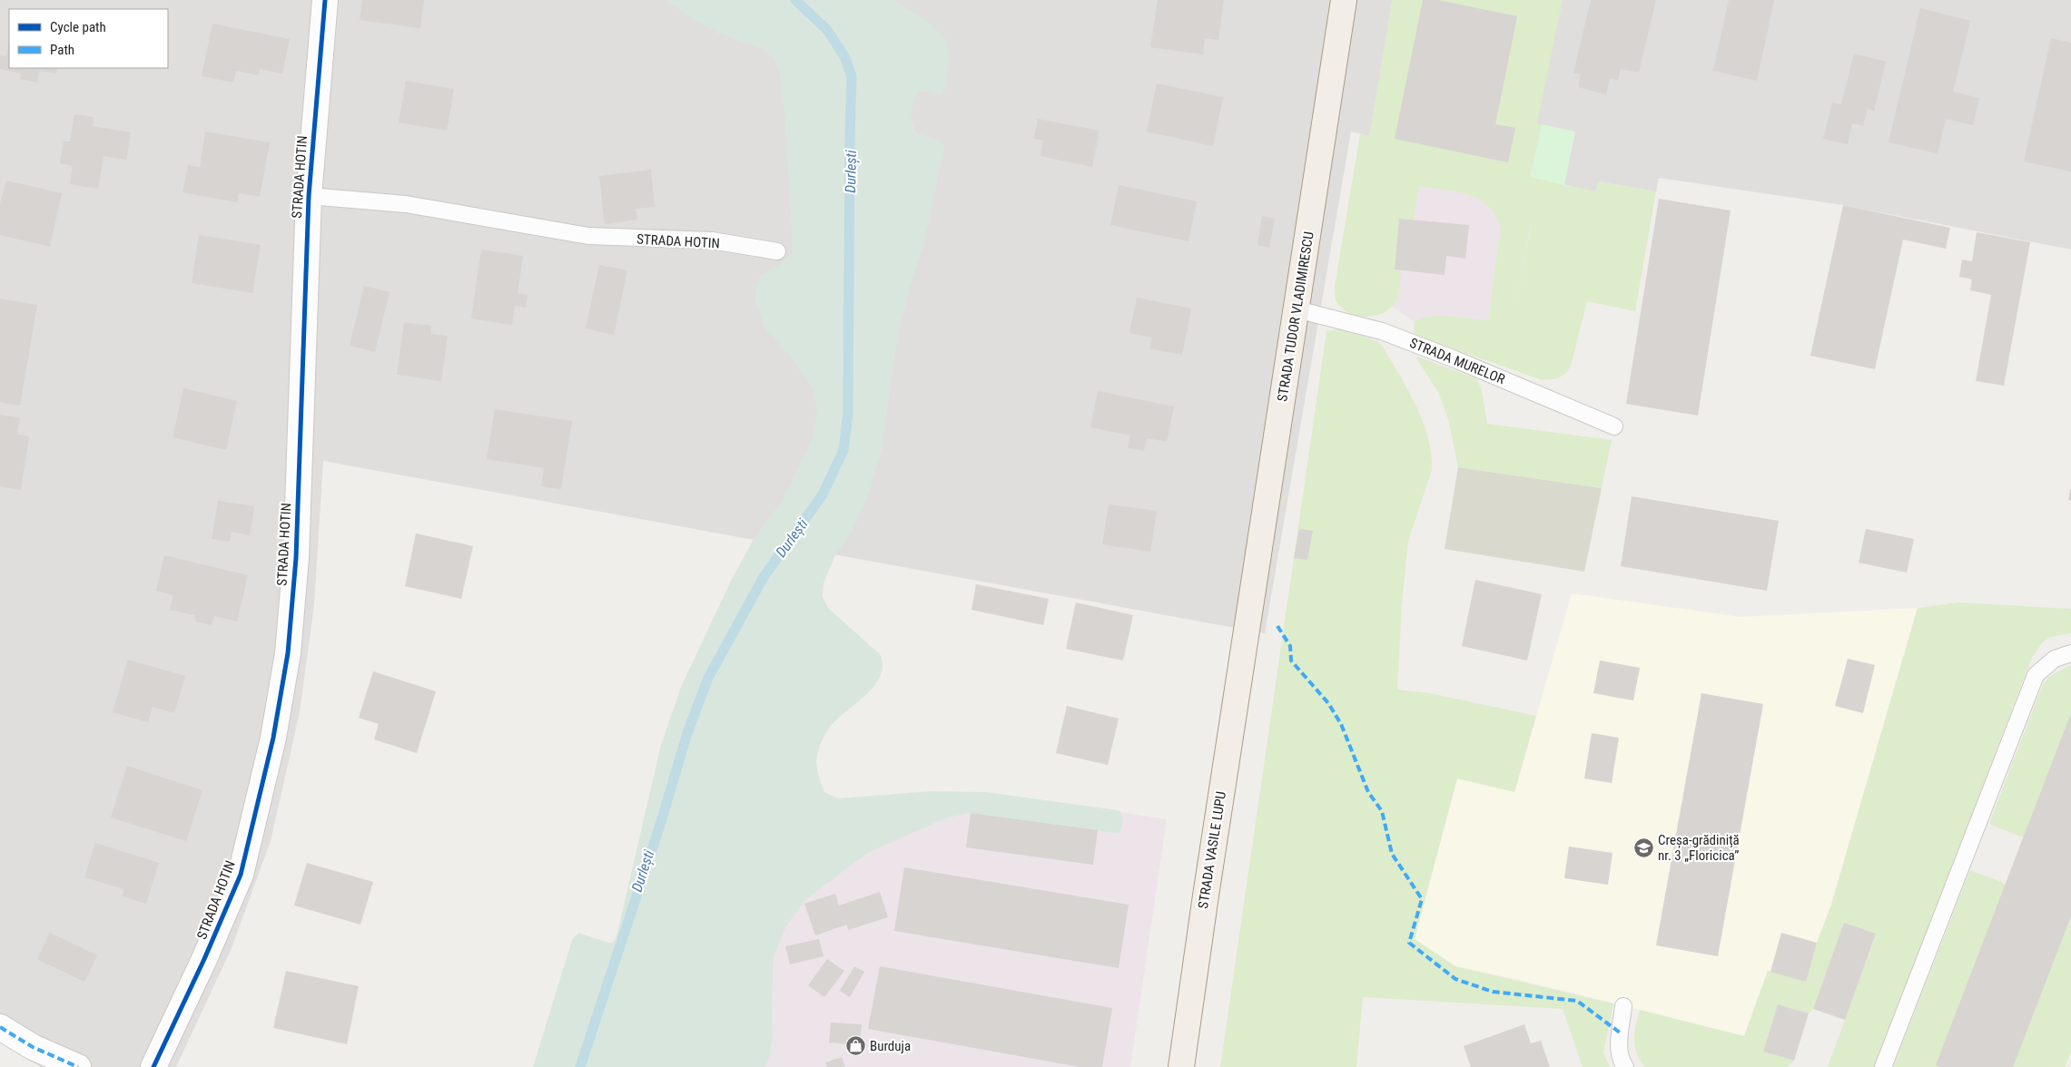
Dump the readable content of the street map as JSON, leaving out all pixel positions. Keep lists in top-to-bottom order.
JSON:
{
  "streets": {
    "main road": ["STRADA TUDOR VLADIMIRESCU", "STRADA VASILE LUPU"],
    "street": ["STRADA HOTIN"],
    "lane": ["STRADA MURELOR"]
  },
  "crossings": [
    ["STRADA TUDOR VLADIMIRESCU", "STRADA MURELOR"],
    ["STRADA TUDOR VLADIMIRESCU", "STRADA VASILE LUPU"]
  ],
  "water": ["Durlești"],
  "places": {
    "school or university": ["Creșa-grădiniță nr. 3 „Floricica”"],
    "shop": ["Burduja"]
  },
  "legend": ["Cycle path", "Path"]
}
